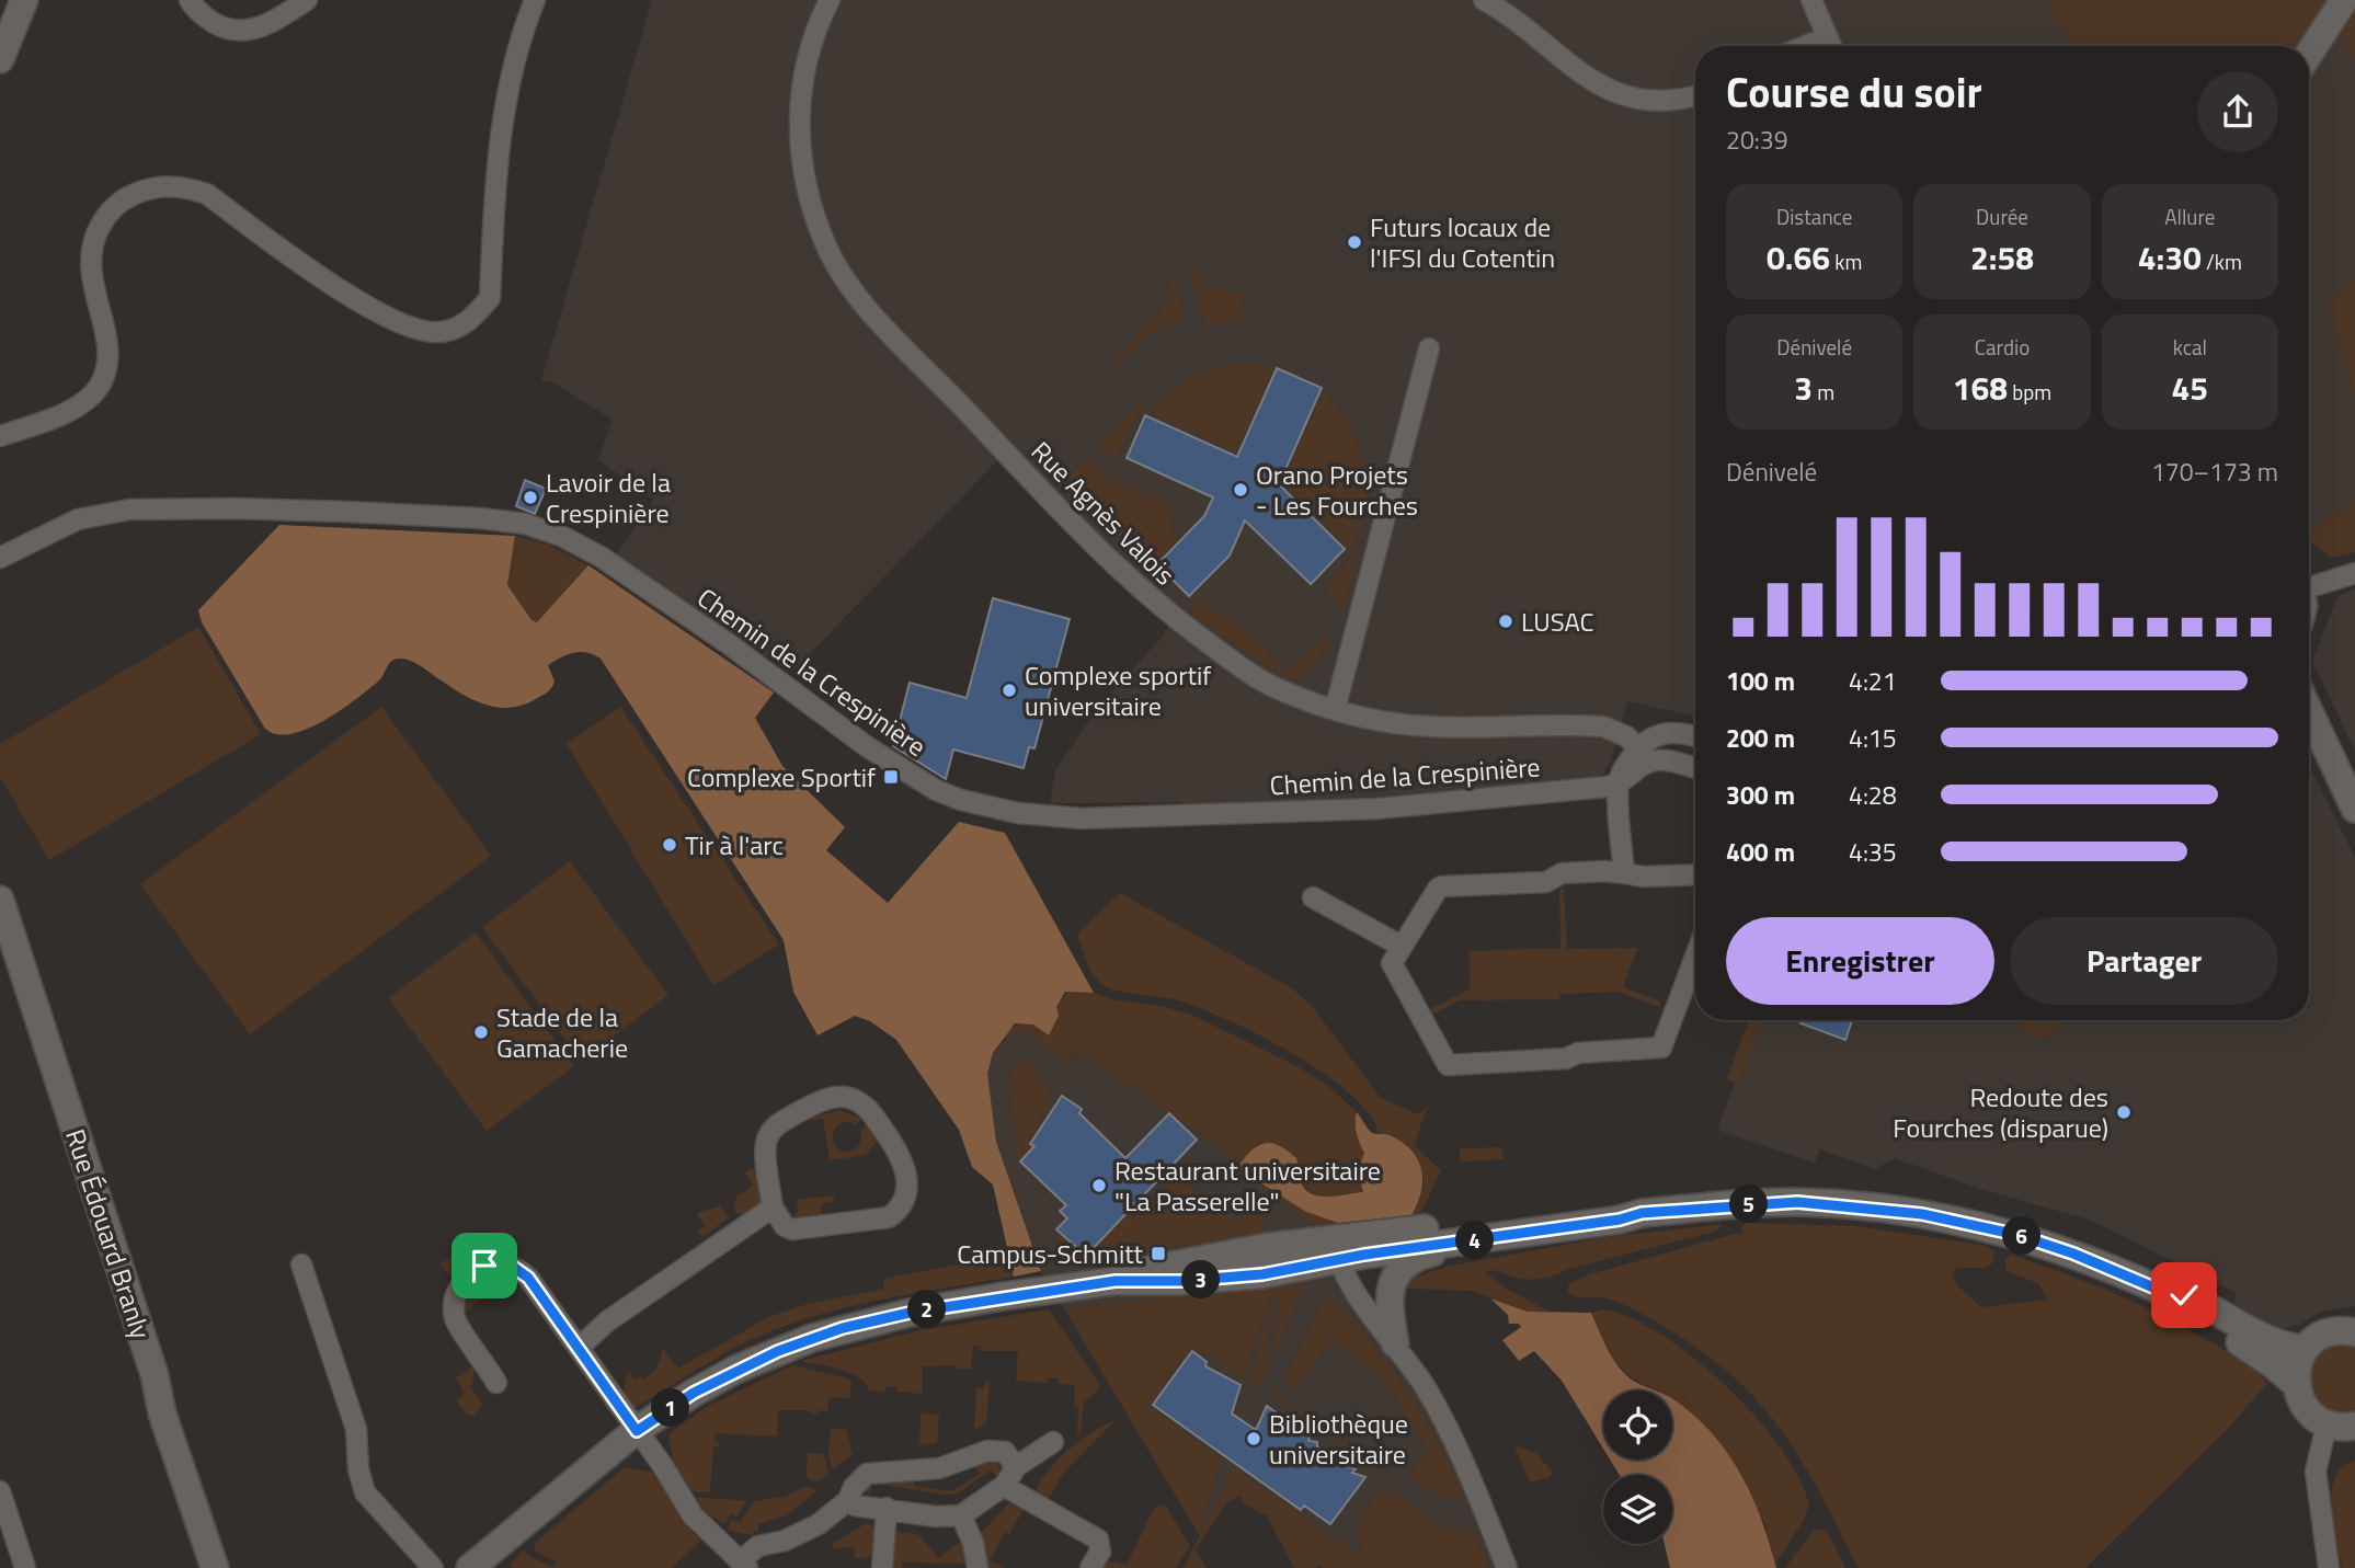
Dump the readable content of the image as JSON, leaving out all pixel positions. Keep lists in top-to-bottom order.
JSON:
{
  "streets": {
    "main road": ["Rue Édouard Branly"],
    "street": ["Rue Agnès Valois", "Chemin de la Crespinière"]
  },
  "places": {
    "other": [
      "Futurs locaux de l'IFSI du Cotentin",
      "Orano Projets - Les Fourches",
      "Lavoir de la Crespinière",
      "LUSAC",
      "Complexe sportif universitaire",
      "Tir à l'arc",
      "Stade de la Gamacherie",
      "Redoute des Fourches (disparue)",
      "Restaurant universitaire \"La Passerelle\"",
      "Bibliothèque universitaire"
    ],
    "transit": ["Complexe Sportif", "Campus-Schmitt"]
  },
  "page": {
    "heading": ["Course du soir", "20:39"],
    "stats": [
      ["Distance", "0.66 km"],
      ["Durée", "2:58"],
      ["Allure", "4:30 /km"],
      ["Dénivelé", "3 m"],
      ["Cardio", "168 bpm"],
      ["kcal", "45"]
    ],
    "chart": ["Dénivelé", "170–173 m"],
    "list": [
      {
        "name": "100 m",
        "note": "4:21"
      },
      {
        "name": "200 m",
        "note": "4:15"
      },
      {
        "name": "300 m",
        "note": "4:28"
      },
      {
        "name": "400 m",
        "note": "4:35"
      }
    ],
    "buttons": ["Enregistrer", "Partager"],
    "pins": [
      "5",
      "6",
      "4",
      "3",
      "2",
      "1"
    ]
  }
}
